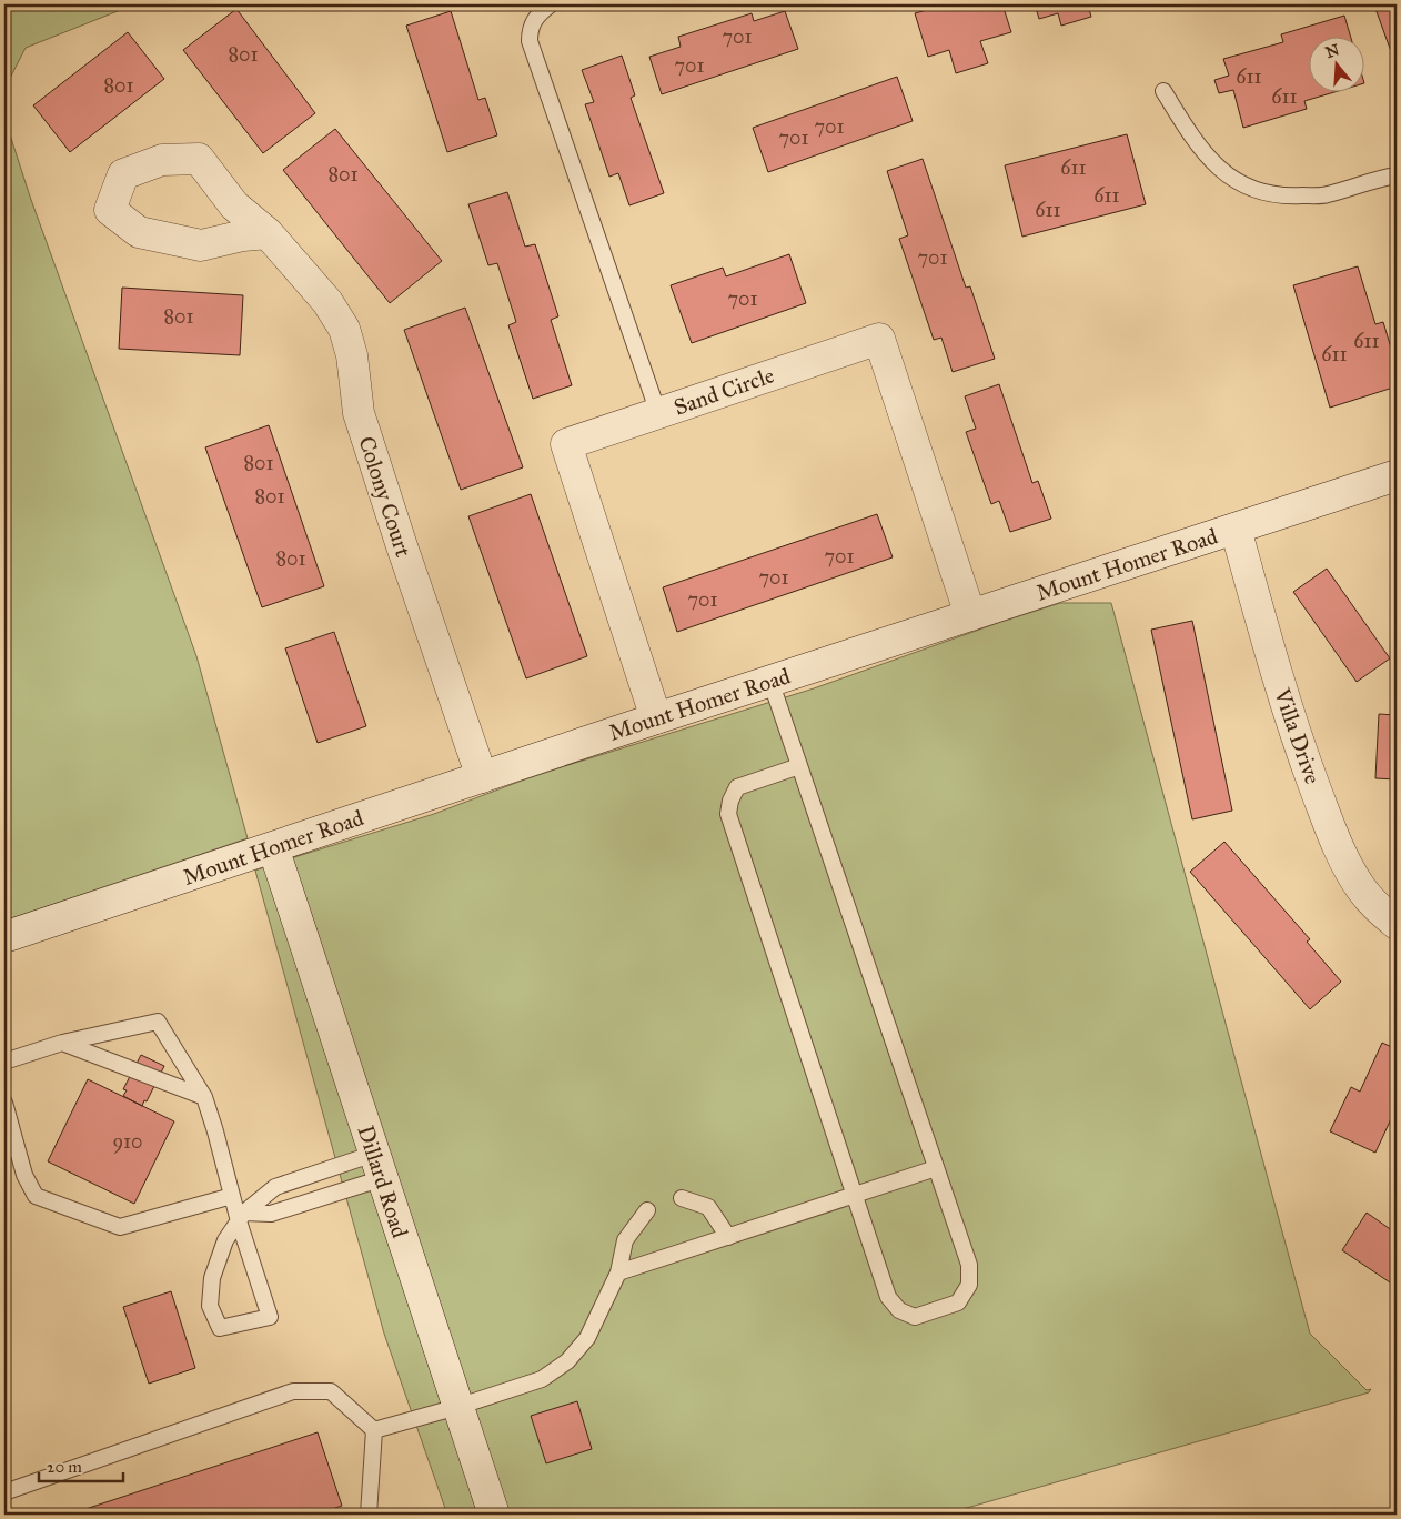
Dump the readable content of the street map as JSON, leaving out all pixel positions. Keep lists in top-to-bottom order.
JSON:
{
  "streets": {
    "street": [
      "Sand Circle",
      "Colony Court",
      "Mount Homer Road",
      "Villa Drive",
      "Dillard Road"
    ]
  },
  "crossings": [
    ["Sand Circle", "Mount Homer Road"],
    ["Colony Court", "Mount Homer Road"],
    ["Mount Homer Road", "Villa Drive"],
    ["Mount Homer Road", "Dillard Road"]
  ],
  "house_numbers": [
    "701",
    "801",
    "701",
    "611",
    "801",
    "611",
    "701",
    "701",
    "611",
    "801",
    "611",
    "611",
    "701",
    "701",
    "801",
    "611",
    "611",
    "801",
    "801",
    "701",
    "801",
    "701",
    "701",
    "910"
  ],
  "scale_bar": "20 m",
  "north": "top"
}
